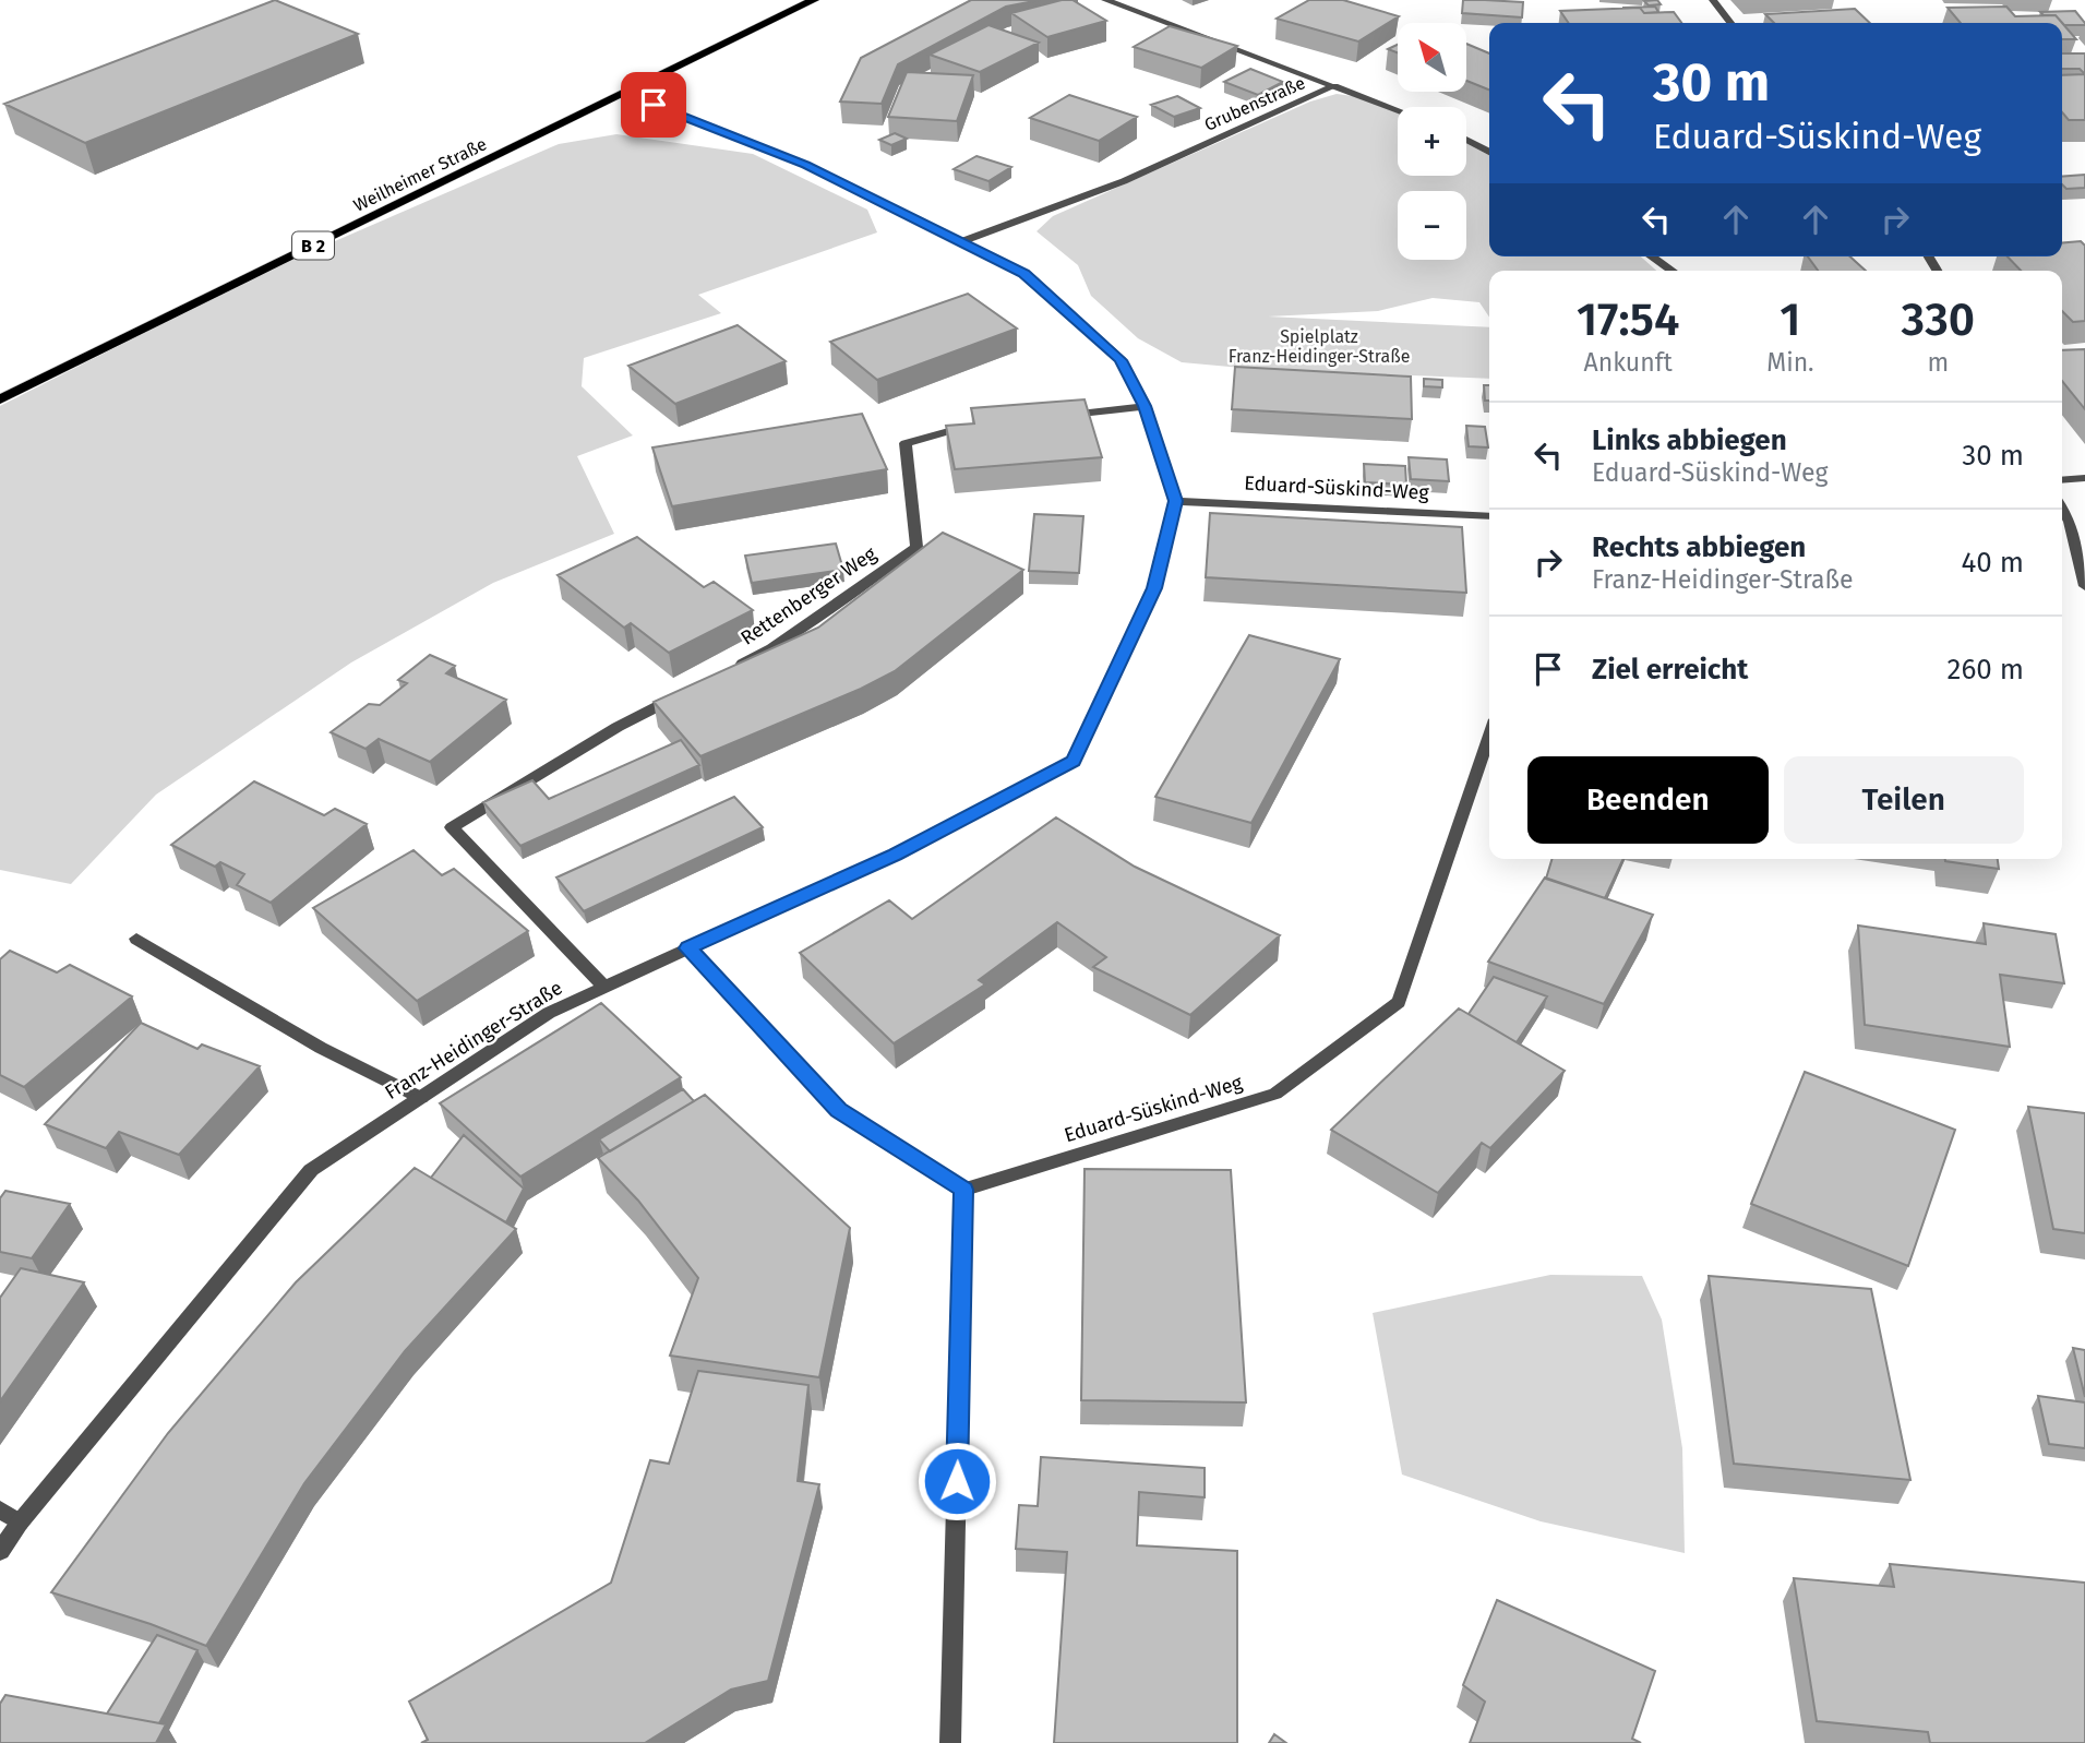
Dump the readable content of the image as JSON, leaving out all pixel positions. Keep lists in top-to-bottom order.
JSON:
{
  "streets": {
    "main road": ["Weilheimer Straße", "B 2"],
    "street": [
      "Grubenstraße",
      "Eduard-Süskind-Weg",
      "Rettenberger Weg",
      "Franz-Heidinger-Straße"
    ]
  },
  "crossings": [
    ["Eduard-Süskind-Weg", "Franz-Heidinger-Straße"]
  ],
  "parks": ["Spielplatz Franz-Heidinger-Straße"],
  "north": "top left",
  "page": {
    "map_buttons": ["+", "−"],
    "turn": ["30 m", "Eduard-Süskind-Weg"],
    "eta": [
      "17:54",
      "Ankunft",
      "1",
      "Min.",
      "330",
      "m"
    ],
    "list": [
      {
        "name": "Links abbiegen",
        "note": "Eduard-Süskind-Weg",
        "value": "30 m"
      },
      {
        "name": "Rechts abbiegen",
        "note": "Franz-Heidinger-Straße",
        "value": "40 m"
      },
      {
        "name": "Ziel erreicht",
        "value": "260 m"
      }
    ],
    "buttons": ["Beenden", "Teilen"]
  }
}
